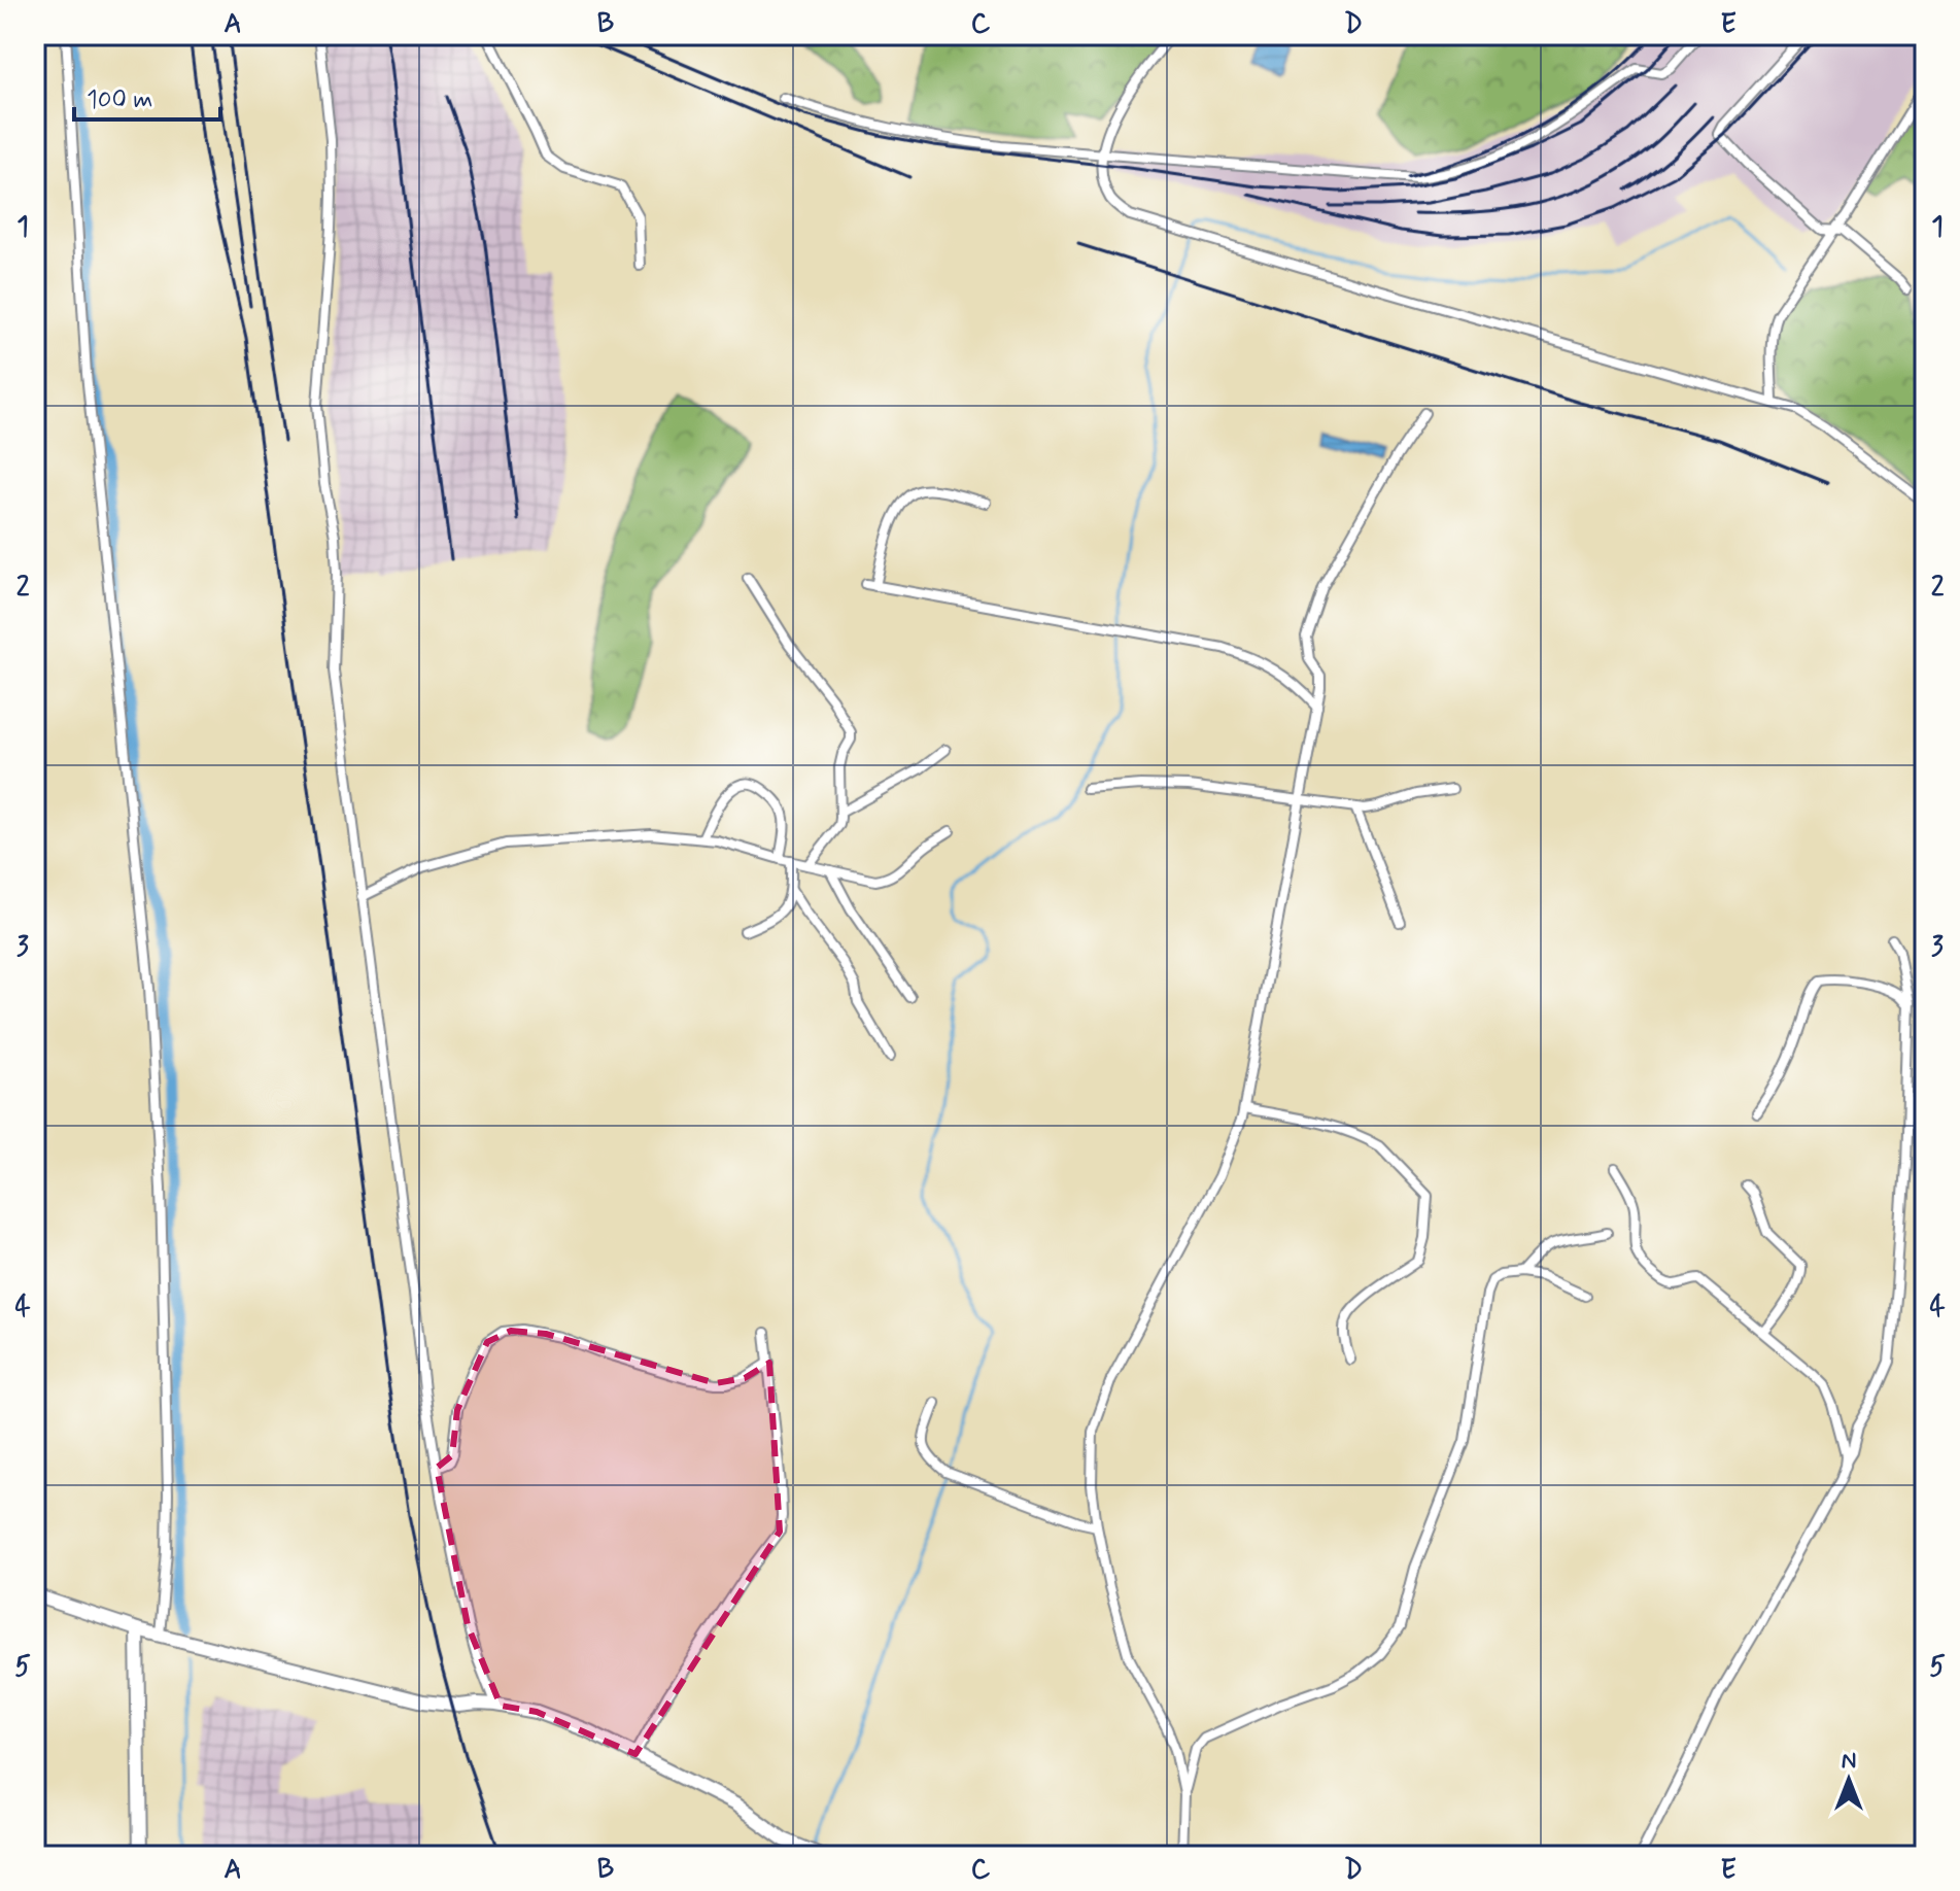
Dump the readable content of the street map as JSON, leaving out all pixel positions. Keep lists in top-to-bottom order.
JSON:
{
  "scale_bar": "100 m",
  "north": "top",
  "grid": {
    "columns": [
      "A",
      "B",
      "C",
      "D",
      "E"
    ],
    "rows": [
      "1",
      "2",
      "3",
      "4",
      "5"
    ]
  }
}
